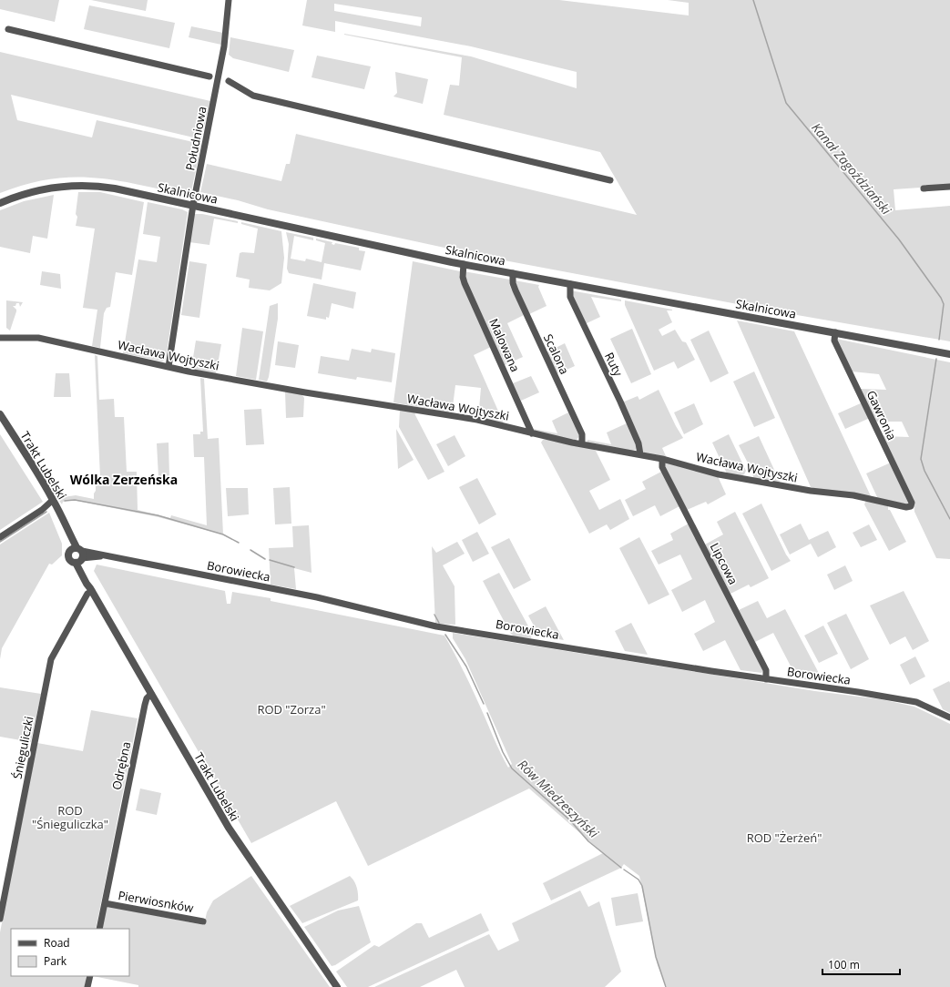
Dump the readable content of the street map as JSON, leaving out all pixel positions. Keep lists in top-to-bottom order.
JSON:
{
  "streets": {
    "street": [
      "Południowa",
      "Skalnicowa",
      "Malowana",
      "Scalona",
      "Wacława Wojtyszki",
      "Ruty",
      "Gawronia",
      "Trakt Lubelski",
      "Lipcowa",
      "Borowiecka",
      "Śnieguliczki",
      "Odrębna",
      "Pierwiosnków"
    ]
  },
  "crossings": [
    ["Południowa", "Skalnicowa"],
    ["Południowa", "Wacława Wojtyszki"],
    ["Skalnicowa", "Malowana"],
    ["Skalnicowa", "Scalona"],
    ["Skalnicowa", "Ruty"],
    ["Skalnicowa", "Gawronia"],
    ["Malowana", "Wacława Wojtyszki"],
    ["Scalona", "Wacława Wojtyszki"],
    ["Wacława Wojtyszki", "Ruty"],
    ["Wacława Wojtyszki", "Gawronia"],
    ["Wacława Wojtyszki", "Lipcowa"],
    ["Trakt Lubelski", "Borowiecka"],
    ["Trakt Lubelski", "Śnieguliczki"],
    ["Trakt Lubelski", "Odrębna"],
    ["Lipcowa", "Borowiecka"],
    ["Odrębna", "Pierwiosnków"]
  ],
  "districts": ["Wólka Zerzeńska"],
  "water": ["Kanał Zagoździański", "Rów Miedzeszyński"],
  "parks": ["ROD \"Zorza\"", "ROD \"Śnieguliczka\"", "ROD \"Żerżeń\""],
  "legend": ["Road", "Park"],
  "scale_bar": "100 m"
}
